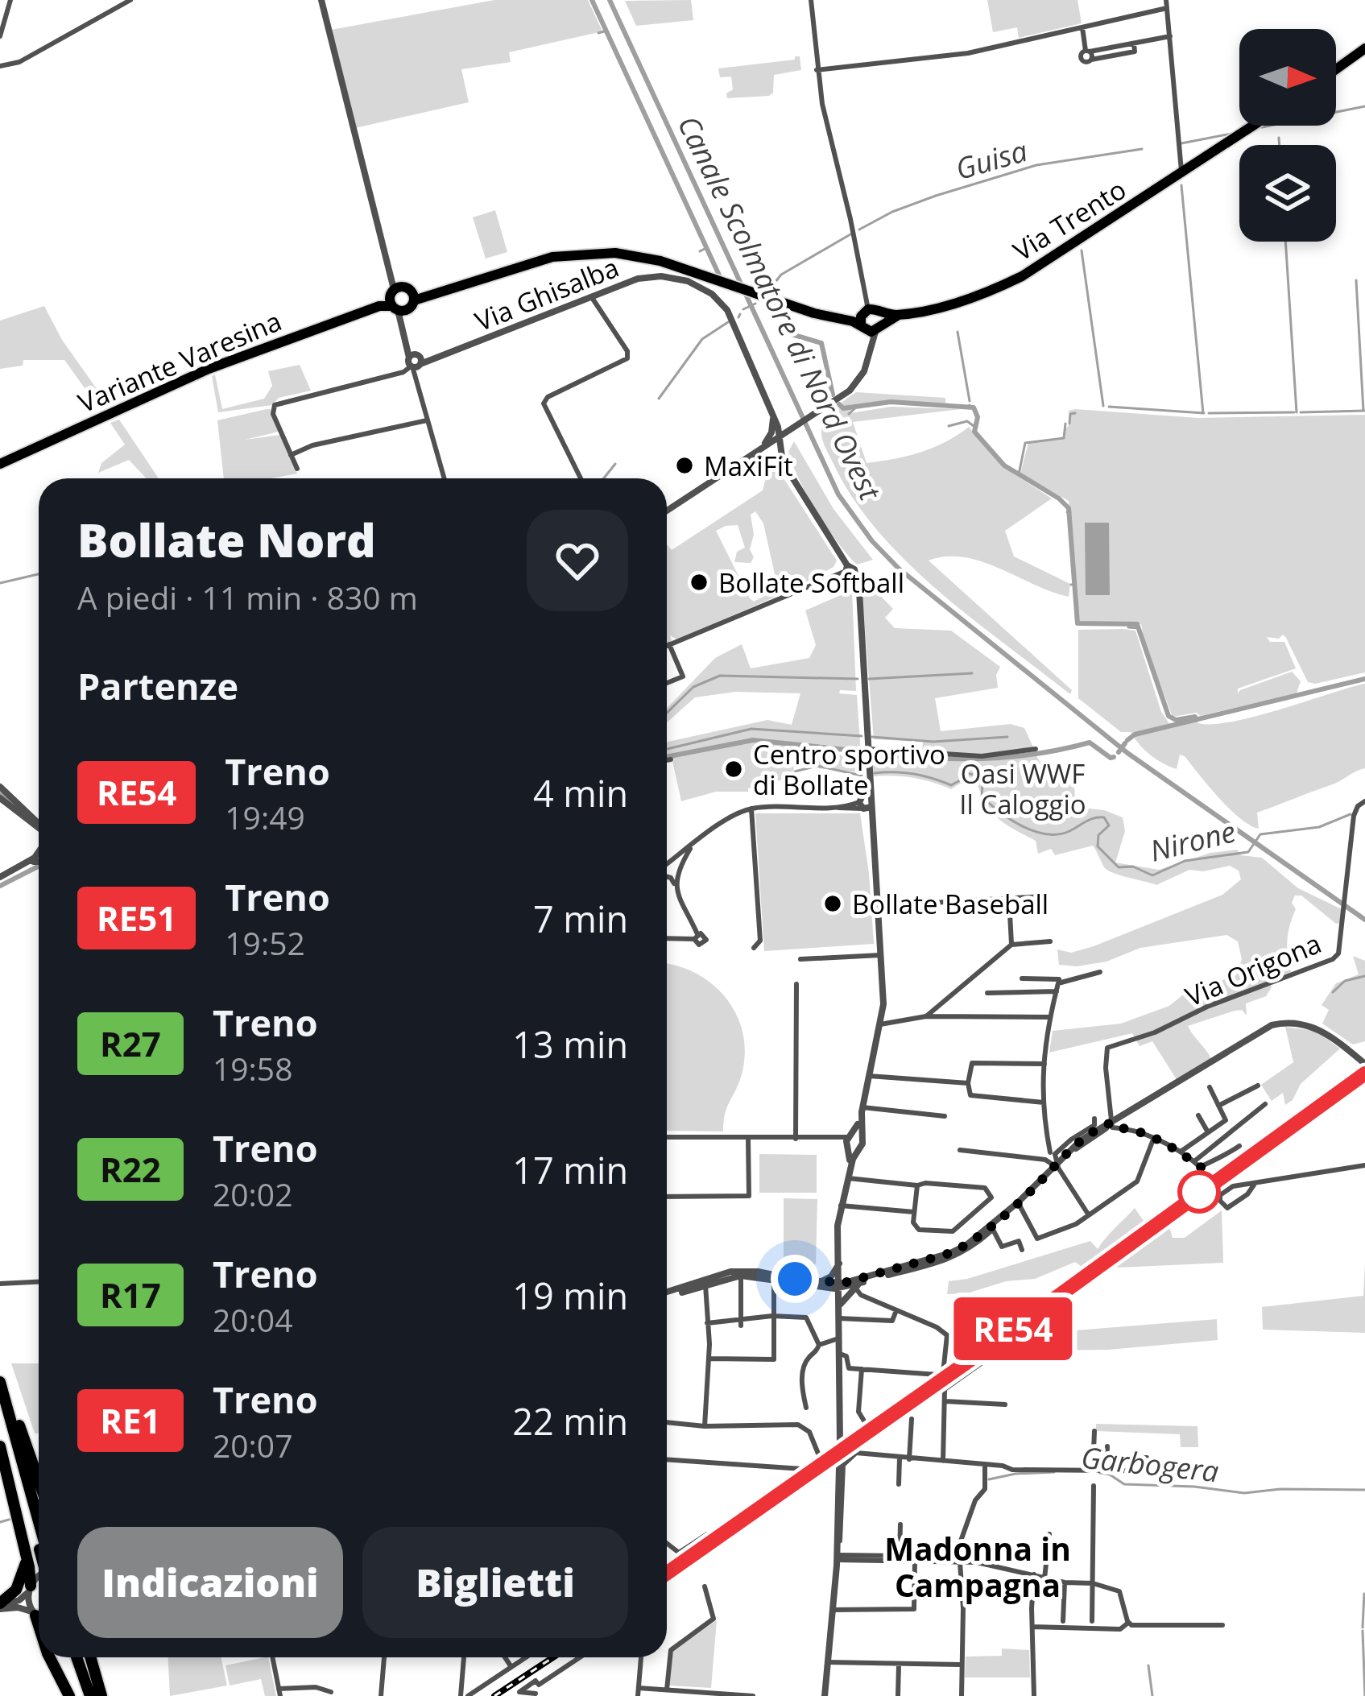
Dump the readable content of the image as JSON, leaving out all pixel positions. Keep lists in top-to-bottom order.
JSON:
{
  "streets": {
    "main road": ["Via Trento", "Variante Varesina"],
    "street": ["Via Ghisalba", "Via Origona"]
  },
  "crossings": [
    ["Via Trento", "Variante Varesina"]
  ],
  "districts": ["Madonna in Campagna"],
  "water": [
    "Guisa",
    "Canale Scolmatore di Nord Ovest",
    "Nirone",
    "Garbogera"
  ],
  "parks": ["Oasi WWF Il Caloggio"],
  "places": [
    "MaxiFit",
    "Bollate Softball",
    "Centro sportivo di Bollate",
    "Bollate Baseball"
  ],
  "north": "right",
  "page": {
    "on_map": "RE54",
    "heading": [
      ["Bollate Nord", "A piedi · 11 min · 830 m"],
      "Partenze"
    ],
    "list": [
      {
        "mark": "RE54",
        "name": "Treno",
        "note": "19:49",
        "value": "4 min"
      },
      {
        "mark": "RE51",
        "name": "Treno",
        "note": "19:52",
        "value": "7 min"
      },
      {
        "mark": "R27",
        "name": "Treno",
        "note": "19:58",
        "value": "13 min"
      },
      {
        "mark": "R22",
        "name": "Treno",
        "note": "20:02",
        "value": "17 min"
      },
      {
        "mark": "R17",
        "name": "Treno",
        "note": "20:04",
        "value": "19 min"
      },
      {
        "mark": "RE1",
        "name": "Treno",
        "note": "20:07",
        "value": "22 min"
      }
    ],
    "buttons": ["Indicazioni", "Biglietti"]
  }
}
